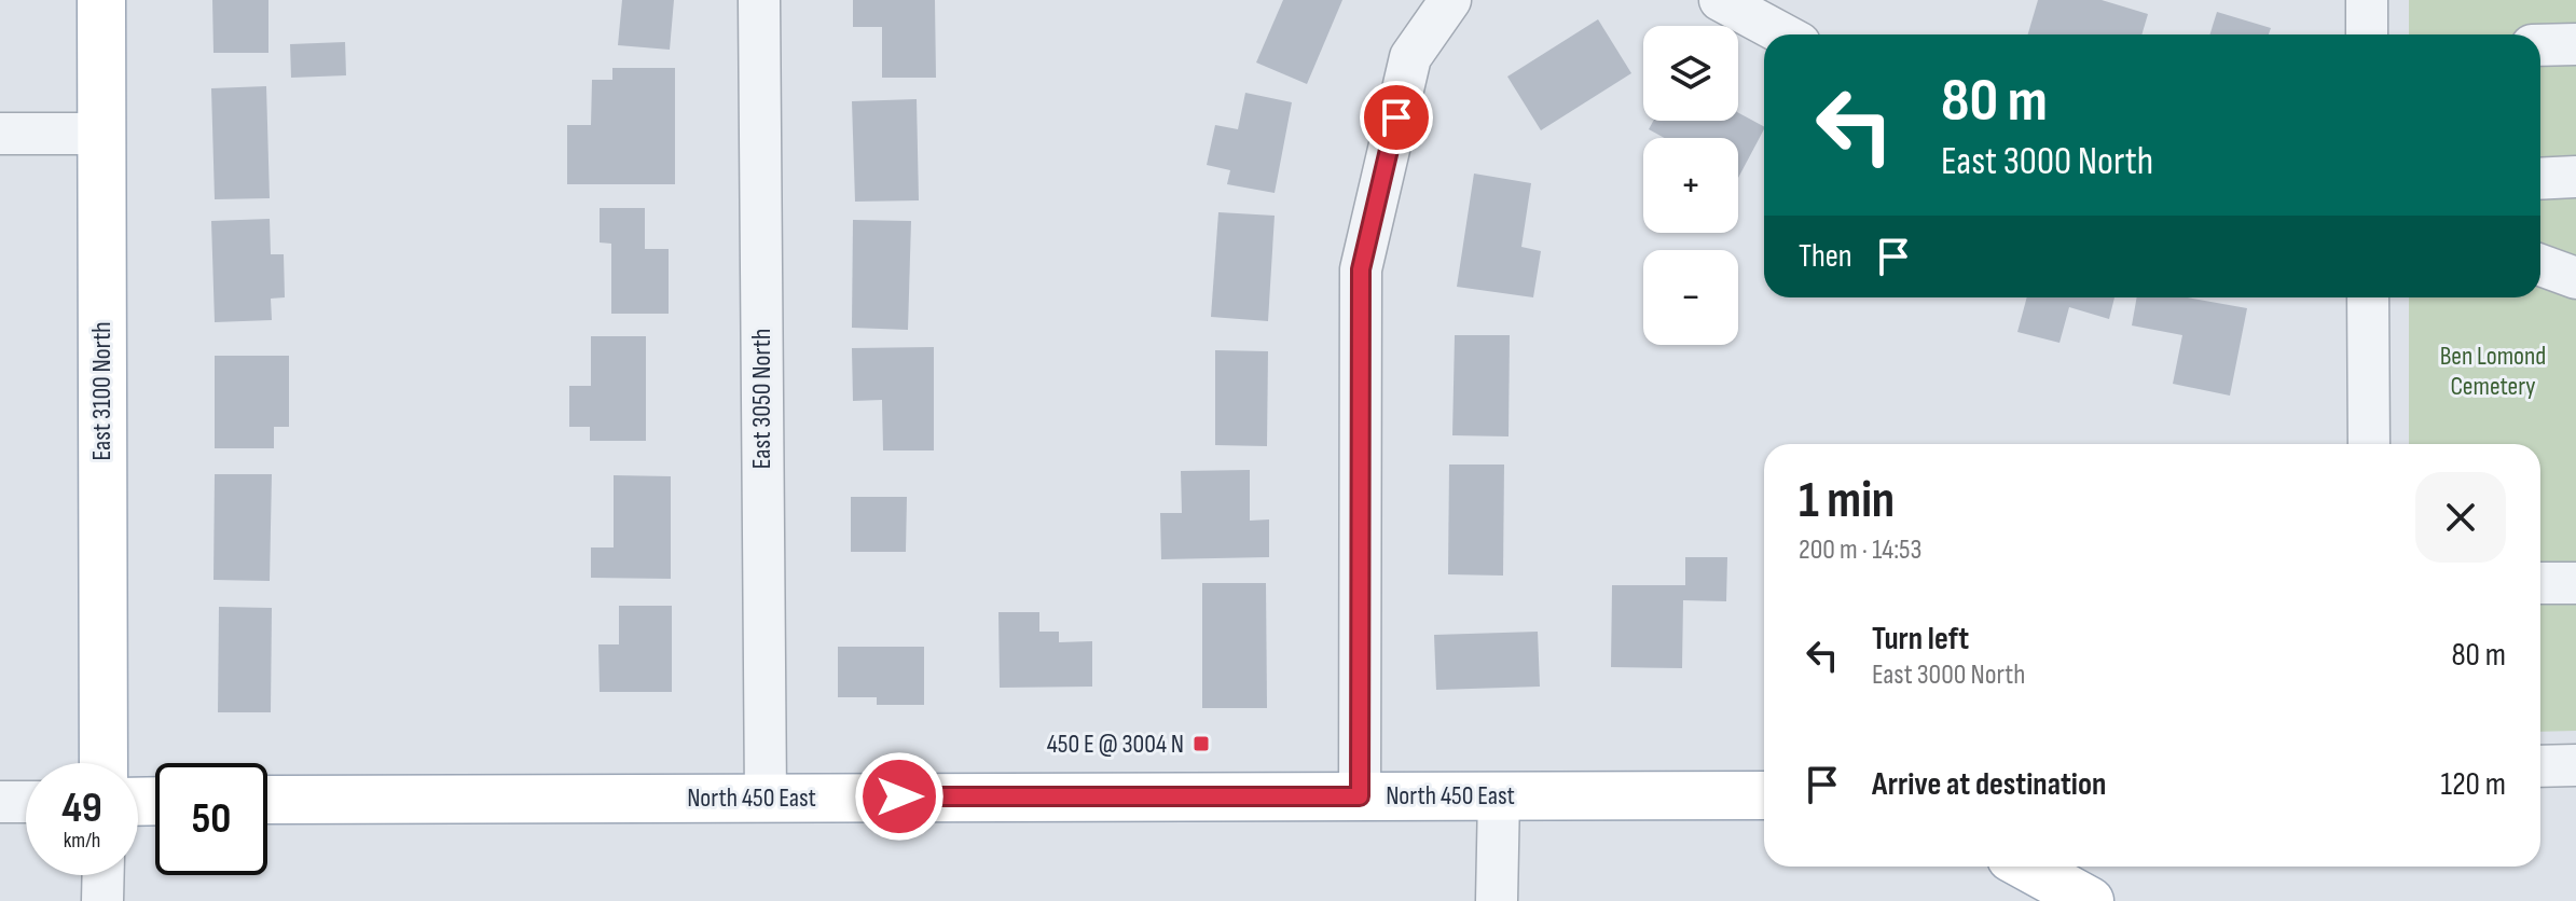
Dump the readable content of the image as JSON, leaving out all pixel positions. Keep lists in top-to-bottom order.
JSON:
{
  "streets": {
    "main road": ["East 3100 North", "North 450 East"],
    "street": ["East 3050 North"]
  },
  "crossings": [
    ["East 3050 North", "North 450 East"]
  ],
  "parks": ["Ben Lomond Cemetery"],
  "places": {
    "transit": ["450 E @ 3004 N"]
  },
  "page": {
    "map_buttons": ["+", "−"],
    "turn": ["80 m", "East 3000 North"],
    "then": "Then",
    "heading": ["1 min", "200 m · 14:53"],
    "list": [
      {
        "name": "Turn left",
        "note": "East 3000 North",
        "value": "80 m"
      },
      {
        "name": "Arrive at destination",
        "value": "120 m"
      }
    ],
    "speed": "49 km/h",
    "limit": "50"
  }
}
